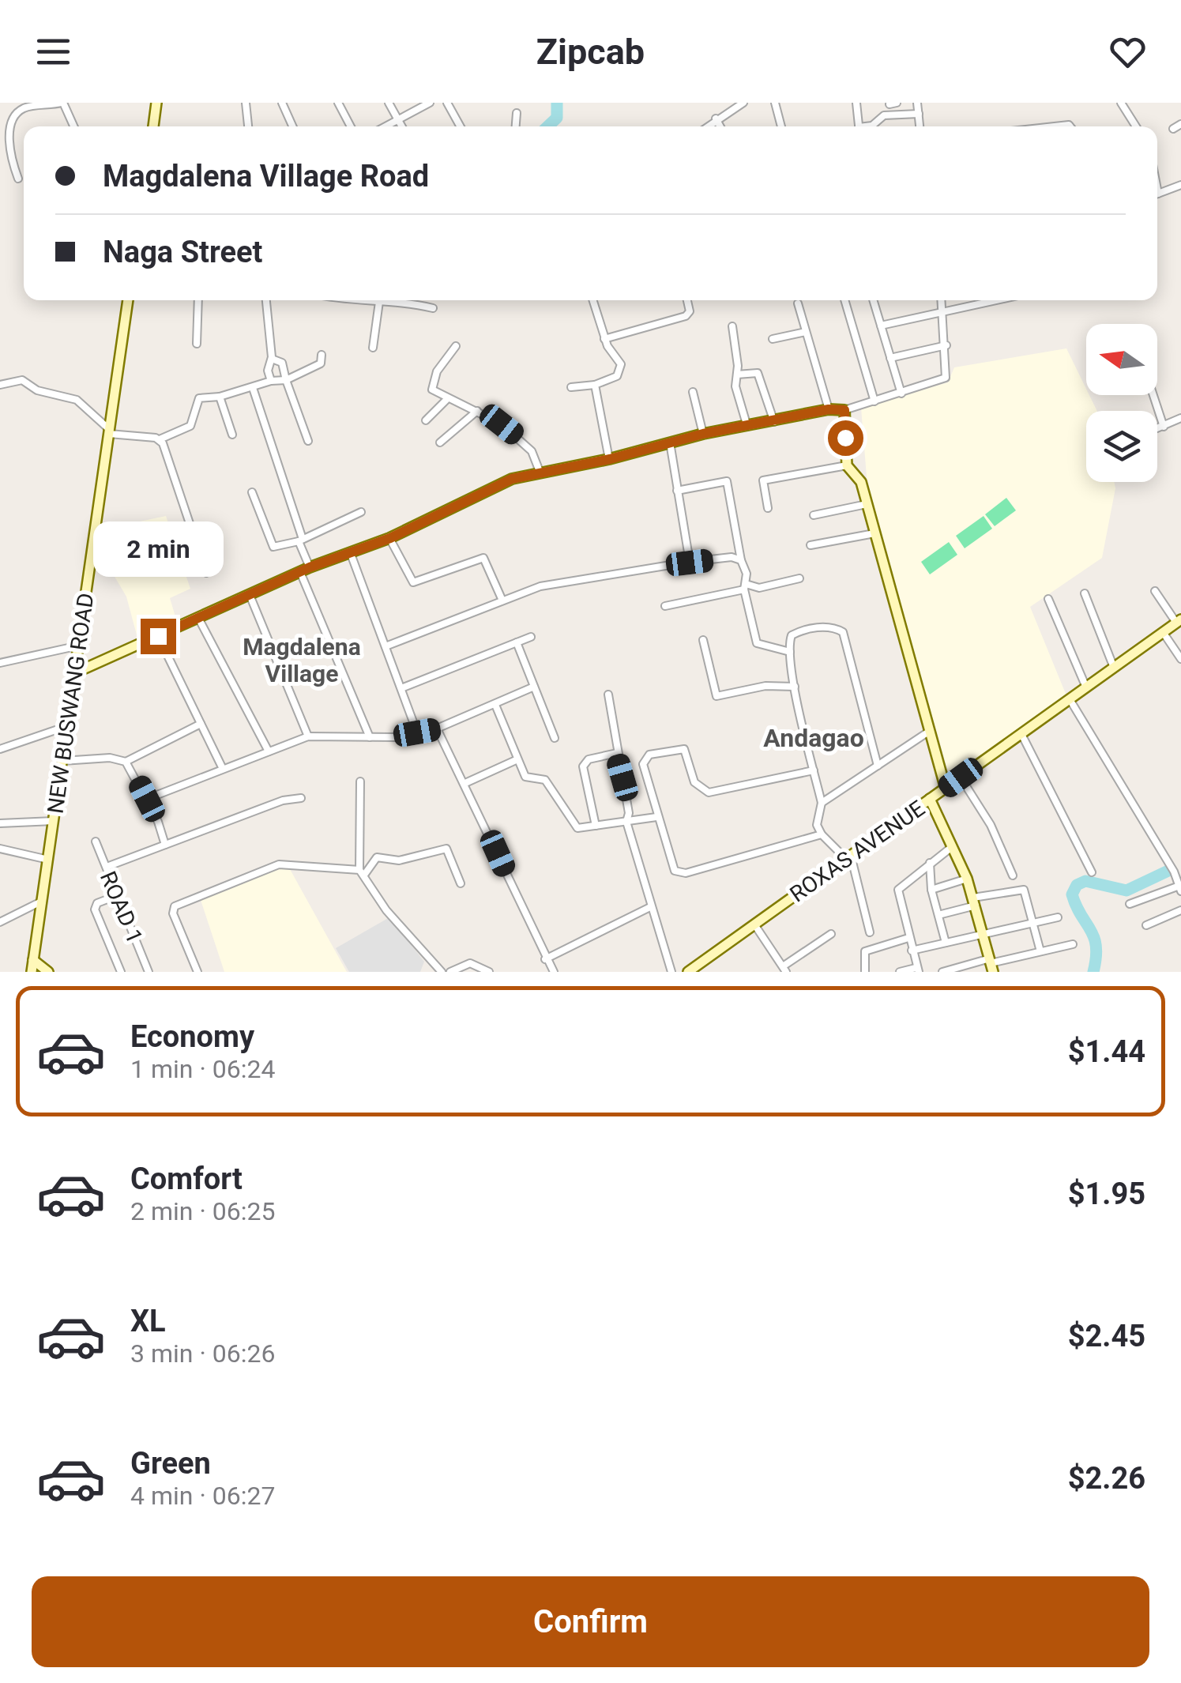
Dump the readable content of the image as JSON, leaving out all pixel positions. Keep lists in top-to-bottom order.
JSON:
{
  "streets": {
    "street": ["NEW BUSWANG ROAD", "ROXAS AVENUE", "ROAD 1"]
  },
  "districts": ["Magdalena Village", "Andagao"],
  "north": "left",
  "page": {
    "header": "Zipcab",
    "banner": ["Magdalena Village Road", "Naga Street"],
    "bubble": "2 min",
    "list": [
      {
        "name": "Economy",
        "note": "1 min · 06:24",
        "value": "$1.44"
      },
      {
        "name": "Comfort",
        "note": "2 min · 06:25",
        "value": "$1.95"
      },
      {
        "name": "XL",
        "note": "3 min · 06:26",
        "value": "$2.45"
      },
      {
        "name": "Green",
        "note": "4 min · 06:27",
        "value": "$2.26"
      }
    ],
    "buttons": "Confirm"
  }
}
